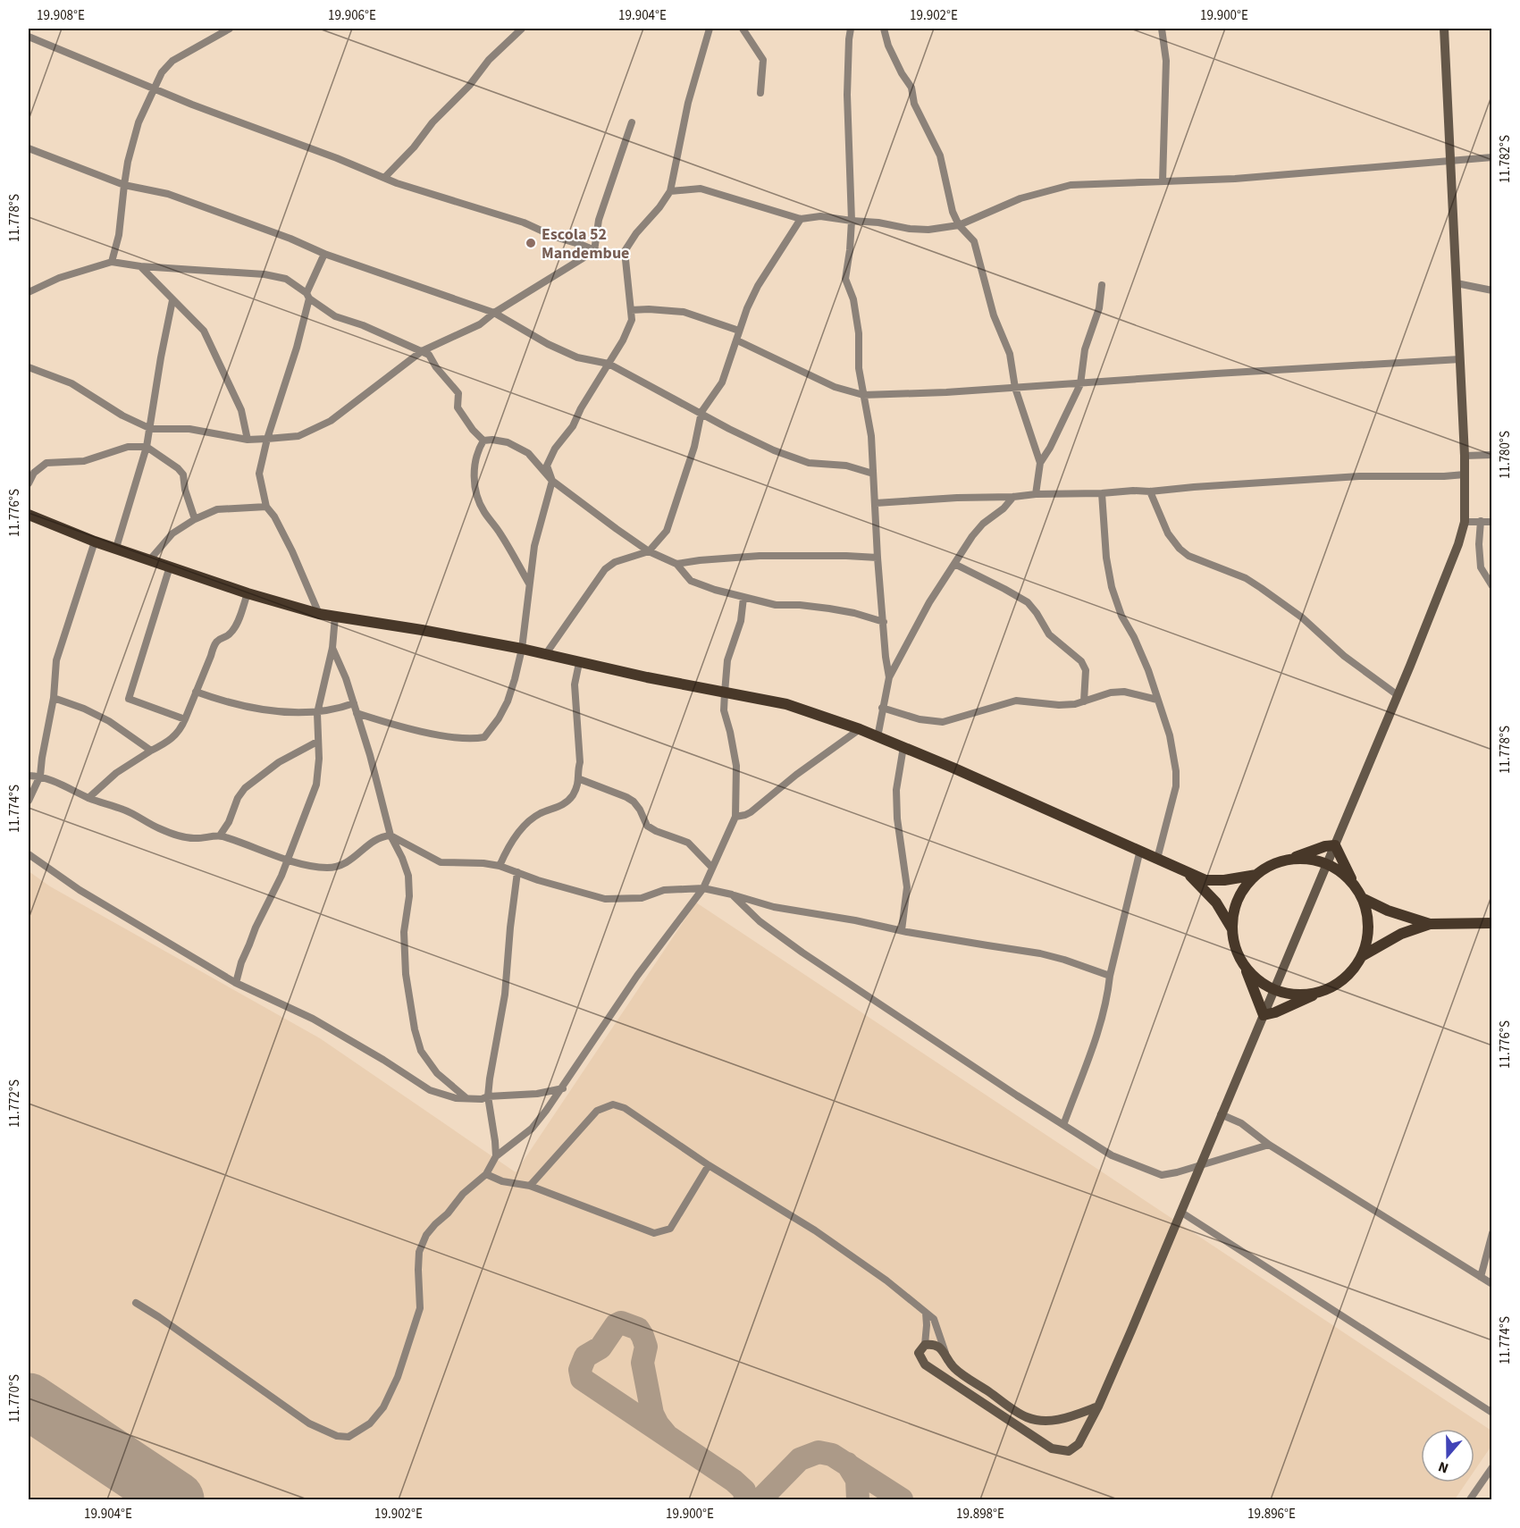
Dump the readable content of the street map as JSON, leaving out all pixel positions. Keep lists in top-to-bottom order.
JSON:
{
  "places": ["Escola 52 Mandembue"],
  "north": "bottom",
  "coordinates": [
    "19.908°E",
    "19.906°E",
    "19.904°E",
    "19.902°E",
    "19.900°E",
    "11.782°S",
    "11.778°S",
    "11.780°S",
    "11.776°S",
    "11.774°S",
    "11.772°S",
    "11.770°S",
    "19.898°E",
    "19.896°E"
  ]
}
